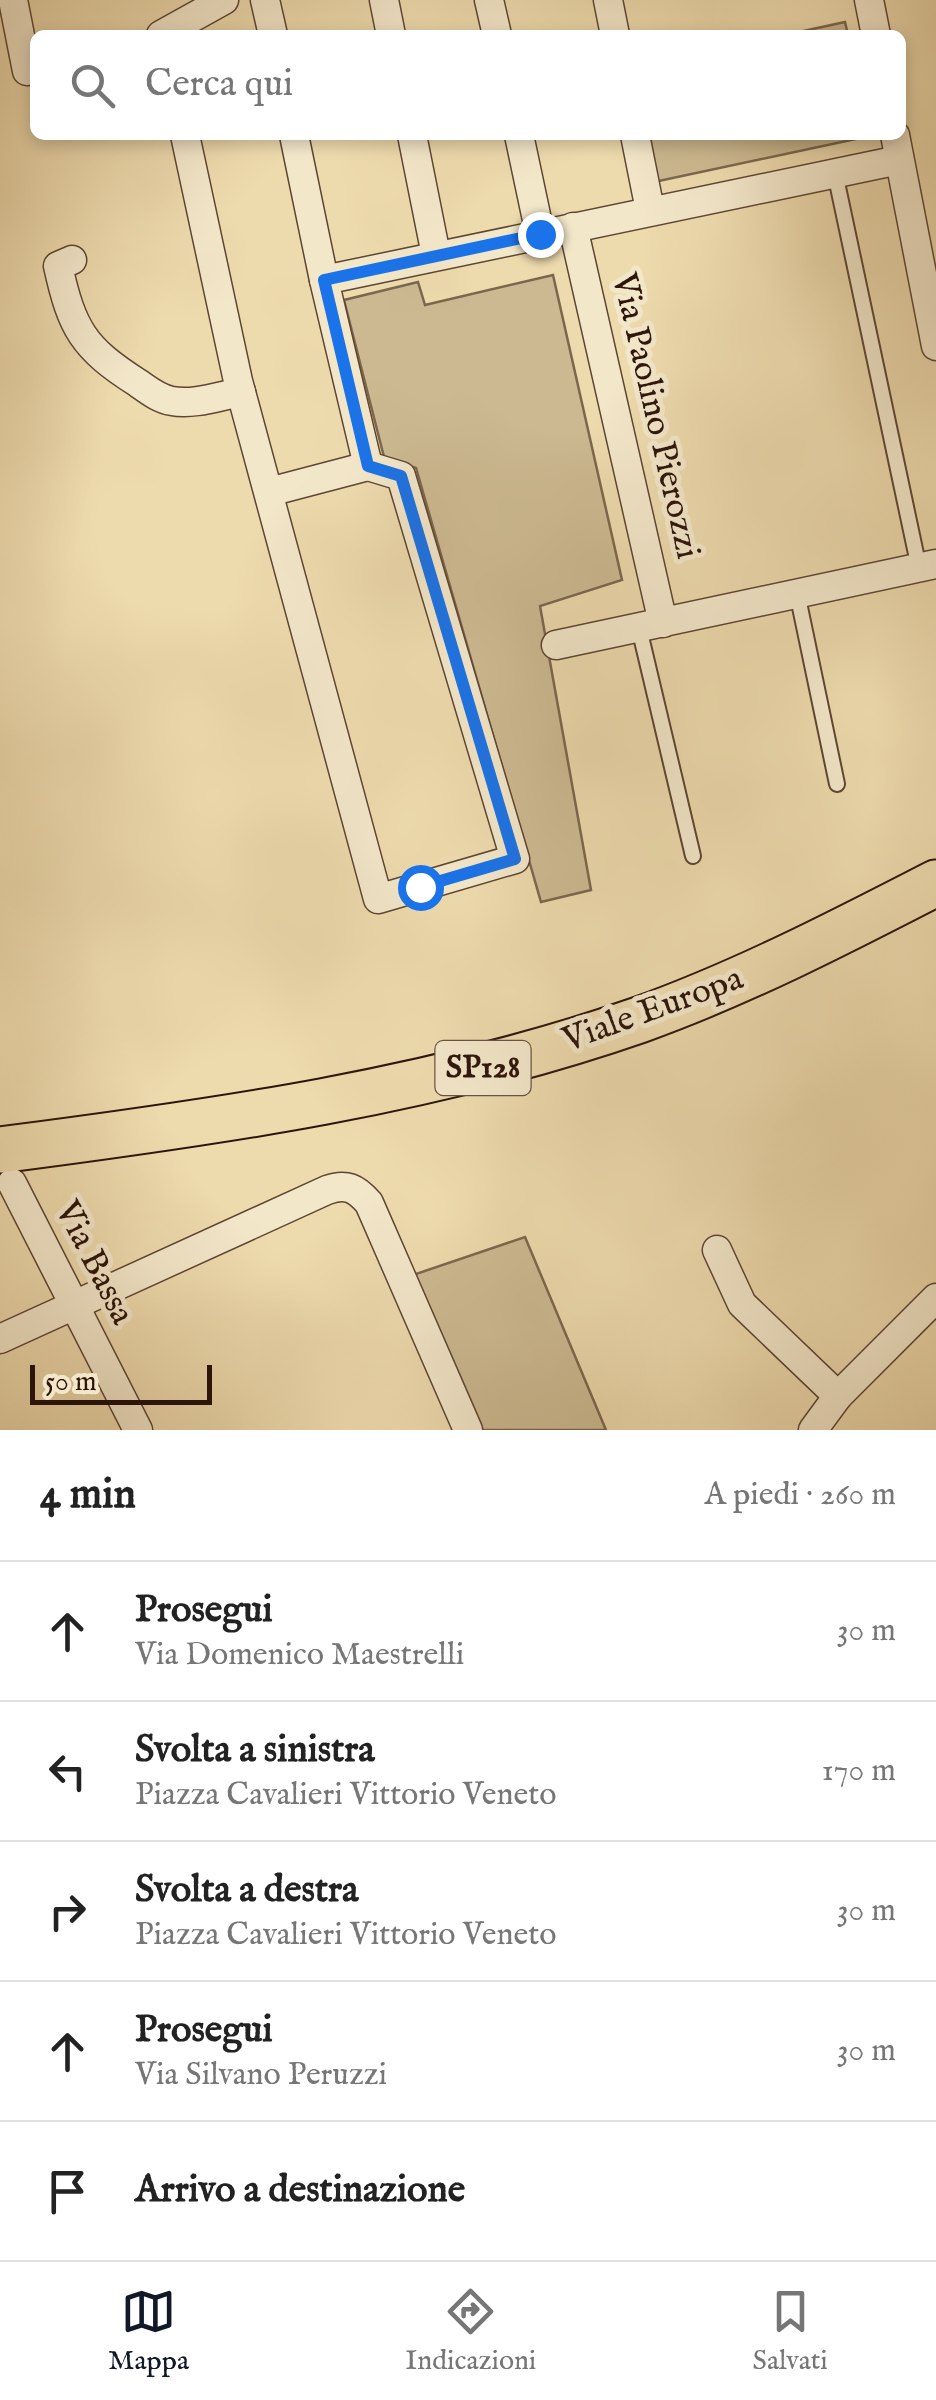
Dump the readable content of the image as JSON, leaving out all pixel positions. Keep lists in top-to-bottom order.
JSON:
{
  "streets": {
    "main road": ["Viale Europa", "SP128"],
    "street": ["Via Paolino Pierozzi", "Via Bassa"]
  },
  "crossings": [
    ["Viale Europa", "Via Bassa"]
  ],
  "scale_bar": "50 m",
  "page": {
    "search": "Cerca qui",
    "scale": "50 m",
    "heading": ["4 min", "A piedi · 260 m"],
    "list": [
      ["Prosegui", "Via Domenico Maestrelli", "30 m"],
      ["Svolta a sinistra", "Piazza Cavalieri Vittorio Veneto", "170 m"],
      ["Svolta a destra", "Piazza Cavalieri Vittorio Veneto", "30 m"],
      ["Prosegui", "Via Silvano Peruzzi", "30 m"],
      "Arrivo a destinazione"
    ],
    "nav": ["Mappa", "Indicazioni", "Salvati"]
  }
}
